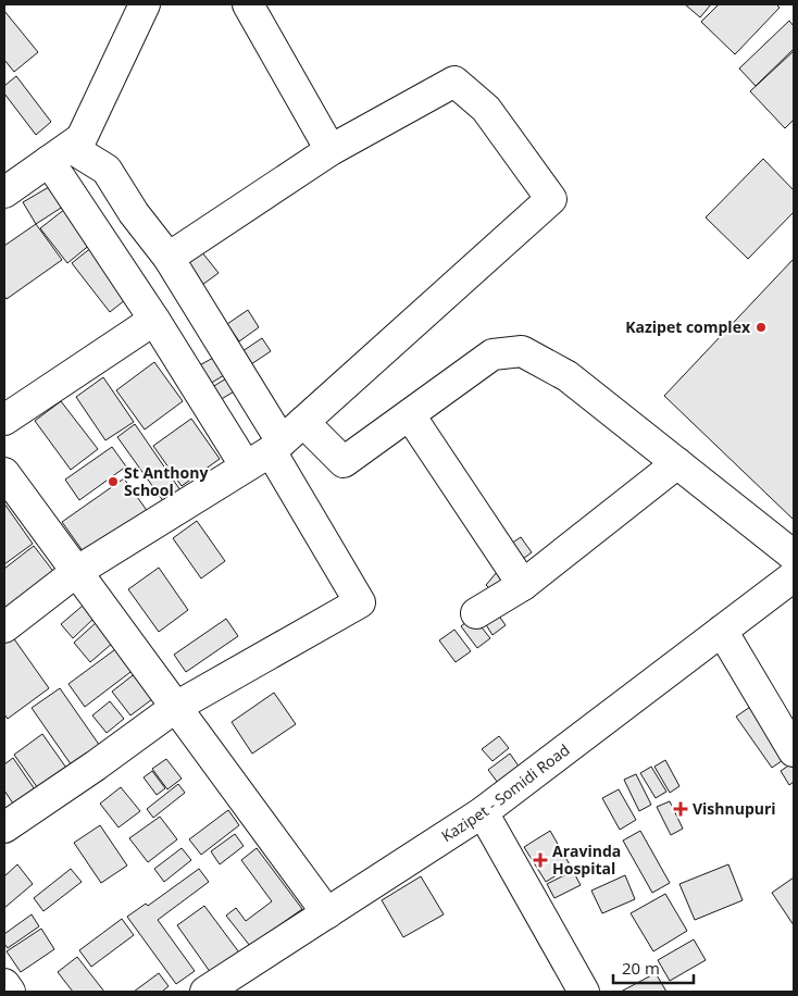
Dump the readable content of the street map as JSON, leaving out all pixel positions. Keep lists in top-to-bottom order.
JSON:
{
  "streets": {
    "street": ["Kazipet - Somidi Road"]
  },
  "places": {
    "other": ["Kazipet complex", "St Anthony School"],
    "health": ["Vishnupuri", "Aravinda Hospital"]
  },
  "scale_bar": "20 m"
}
